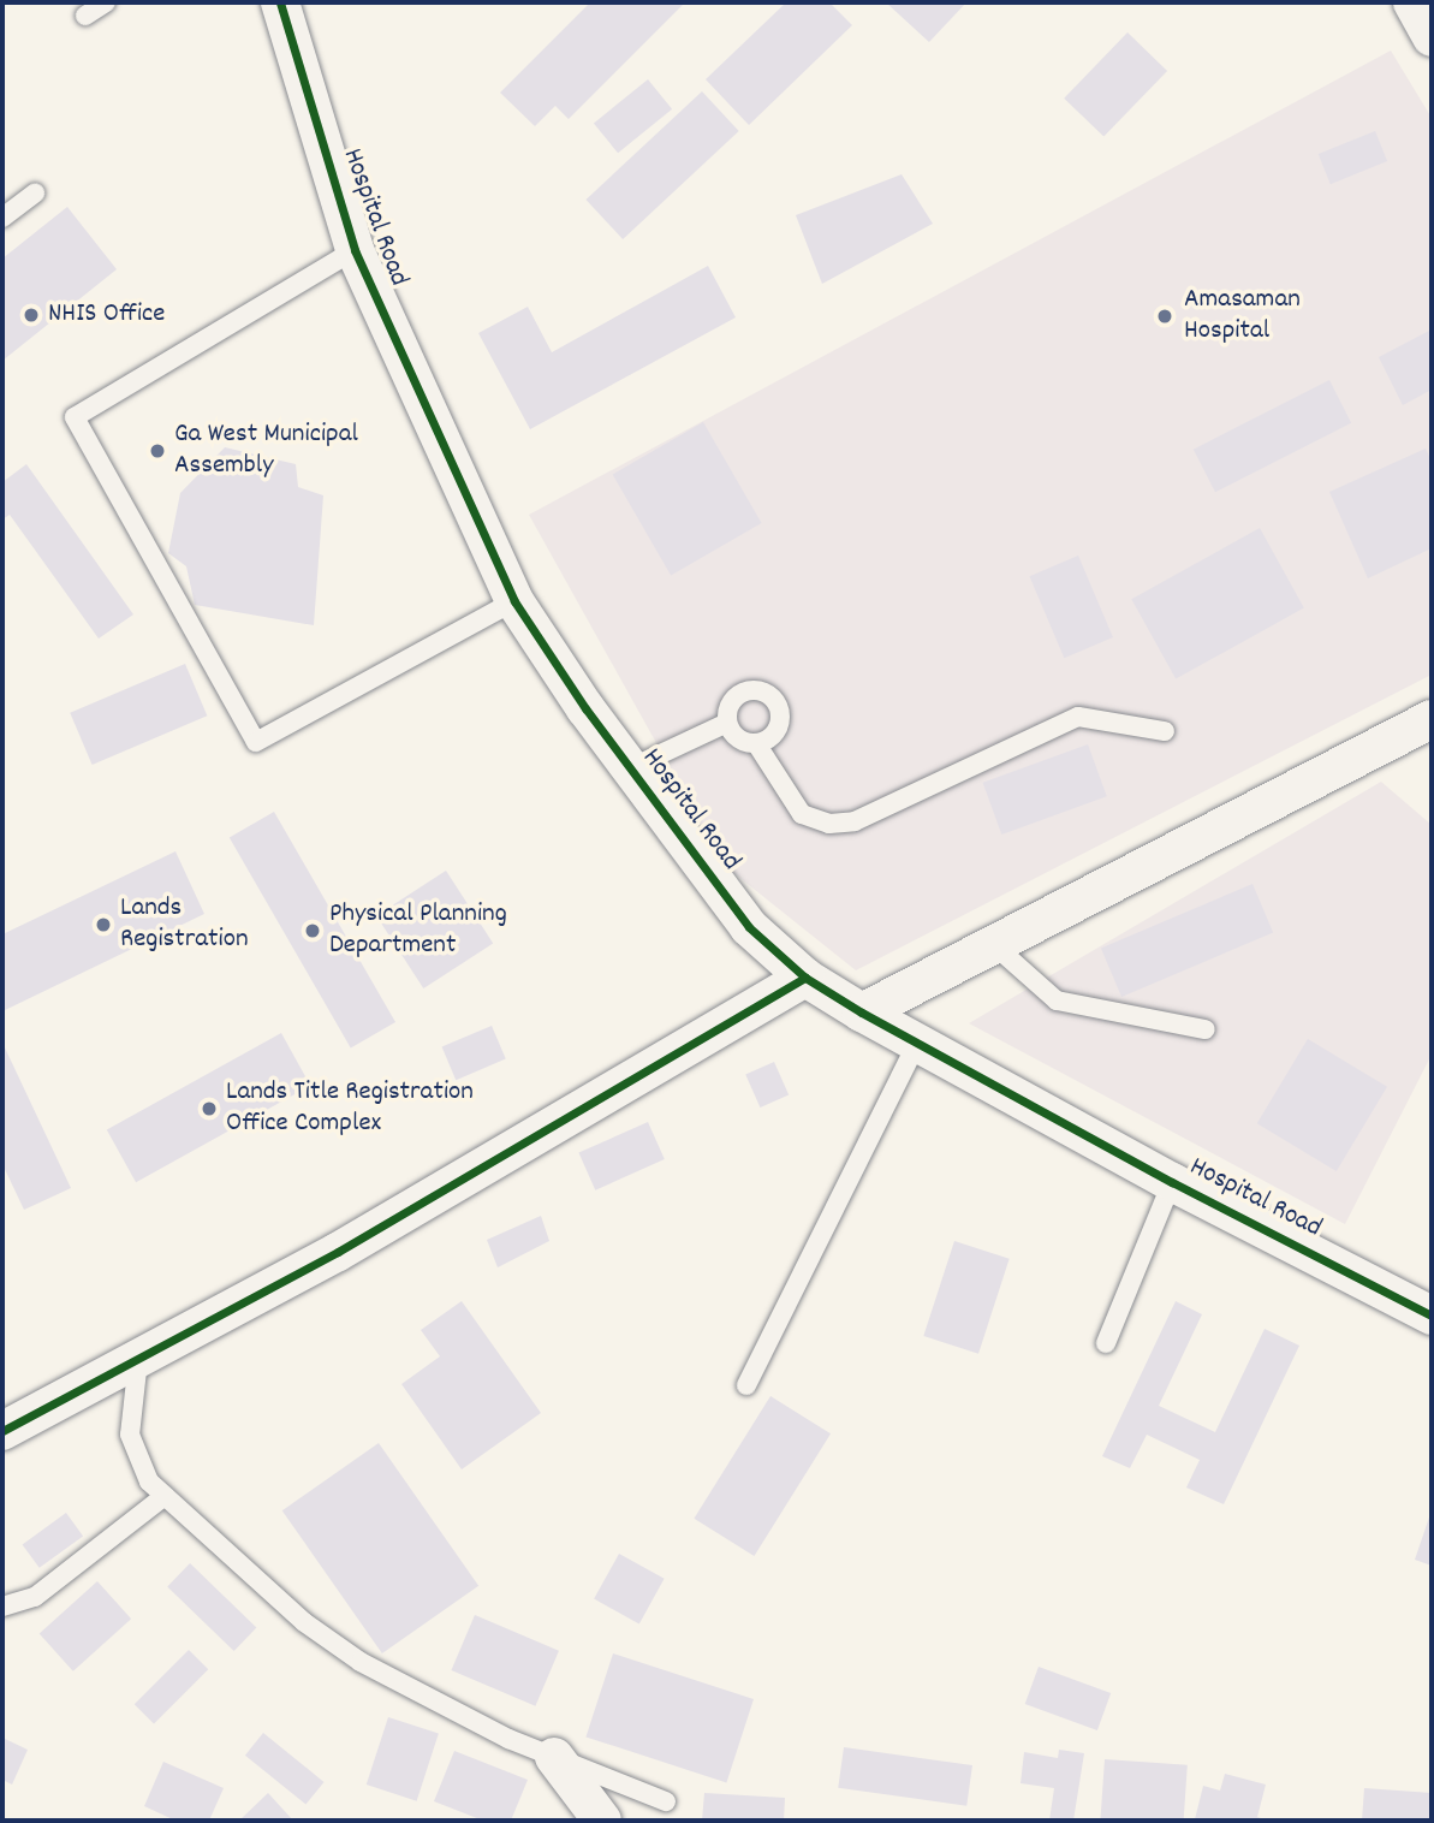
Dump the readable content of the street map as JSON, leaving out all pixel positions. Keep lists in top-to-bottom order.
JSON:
{
  "streets": {
    "street": ["Hospital Road"]
  },
  "places": [
    "NHIS Office",
    "Amasaman Hospital",
    "Ga West Municipal Assembly",
    "Lands Registration",
    "Physical Planning Department",
    "Lands Title Registration Office Complex"
  ]
}
